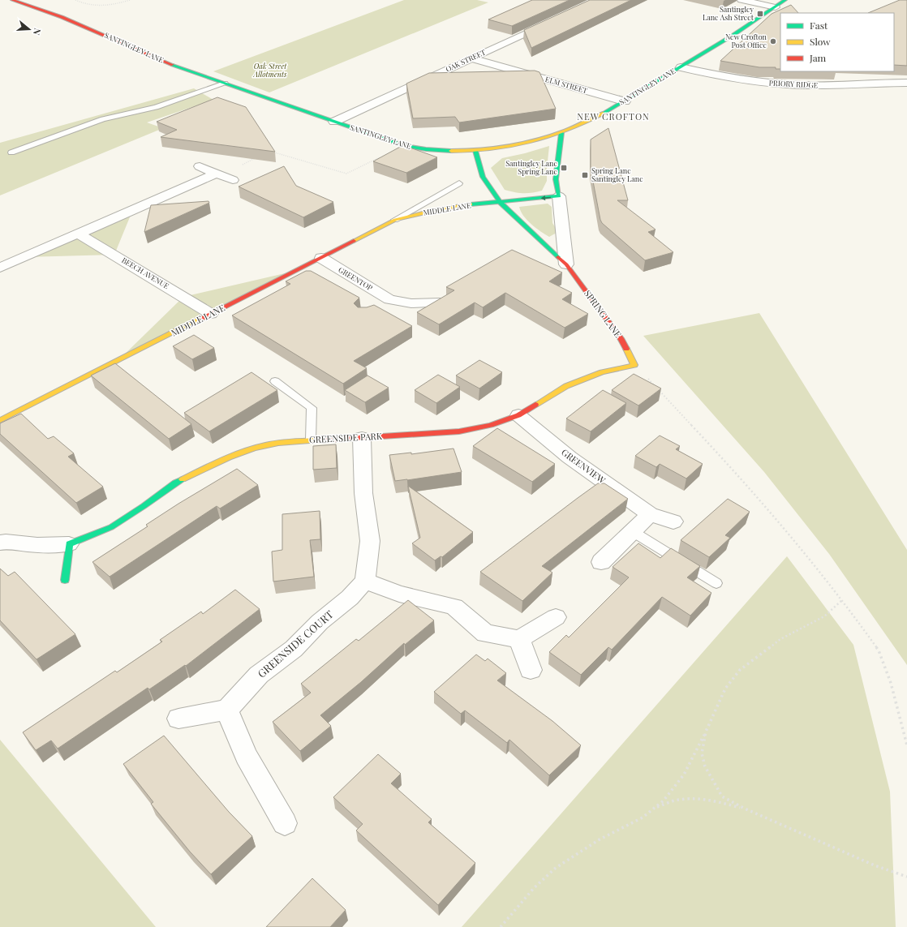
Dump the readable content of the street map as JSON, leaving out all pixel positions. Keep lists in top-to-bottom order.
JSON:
{
  "streets": {
    "street": [
      "SANTINGLEY LANE",
      "OAK STREET",
      "PRIORY RIDGE",
      "ELM STREET",
      "MIDDLE LANE",
      "BEECH AVENUE",
      "GREENTOP",
      "SPRING LANE",
      "GREENSIDE PARK",
      "GREENVIEW",
      "GREENSIDE COURT"
    ]
  },
  "crossings": [
    ["SANTINGLEY LANE", "OAK STREET"],
    ["SANTINGLEY LANE", "PRIORY RIDGE"],
    ["SANTINGLEY LANE", "ELM STREET"],
    ["SANTINGLEY LANE", "SPRING LANE"],
    ["OAK STREET", "ELM STREET"],
    ["MIDDLE LANE", "BEECH AVENUE"],
    ["MIDDLE LANE", "GREENTOP"],
    ["MIDDLE LANE", "SPRING LANE"],
    ["SPRING LANE", "GREENSIDE PARK"],
    ["GREENSIDE PARK", "GREENVIEW"]
  ],
  "districts": ["NEW CROFTON"],
  "parks": ["Oak Street Allotments"],
  "places": {
    "transit": ["Santingley Lane Ash Street", "Santingley Lane Spring Lane", "Spring Lane Santingley Lane"],
    "other": ["New Crofton Post Office"]
  },
  "legend": ["Fast", "Slow", "Jam"],
  "north": "right"
}
